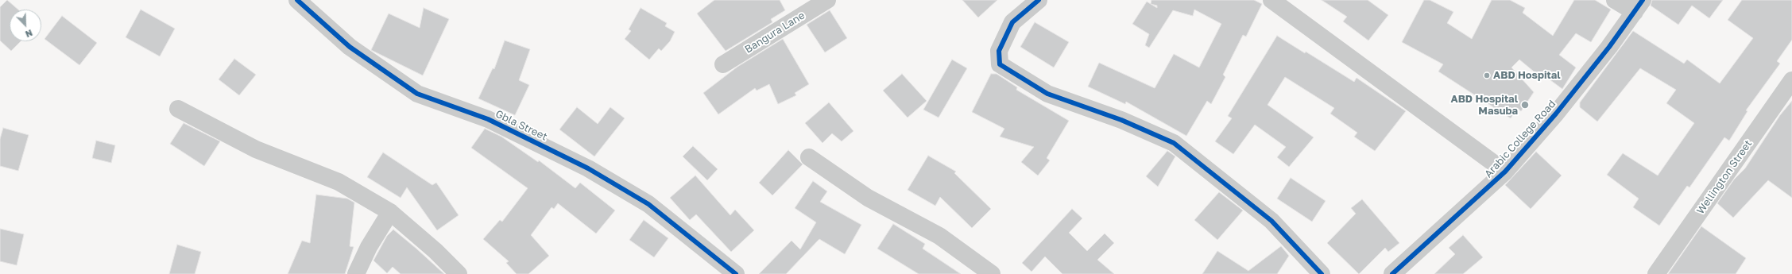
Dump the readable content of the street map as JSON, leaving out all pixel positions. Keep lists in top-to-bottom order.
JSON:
{
  "streets": {
    "street": [
      "Bangura Lane",
      "Gbla Street",
      "Arabic College Road",
      "Wellington Street"
    ]
  },
  "places": ["ABD Hospital", "ABD Hospital Masuba"],
  "north": "bottom right"
}
